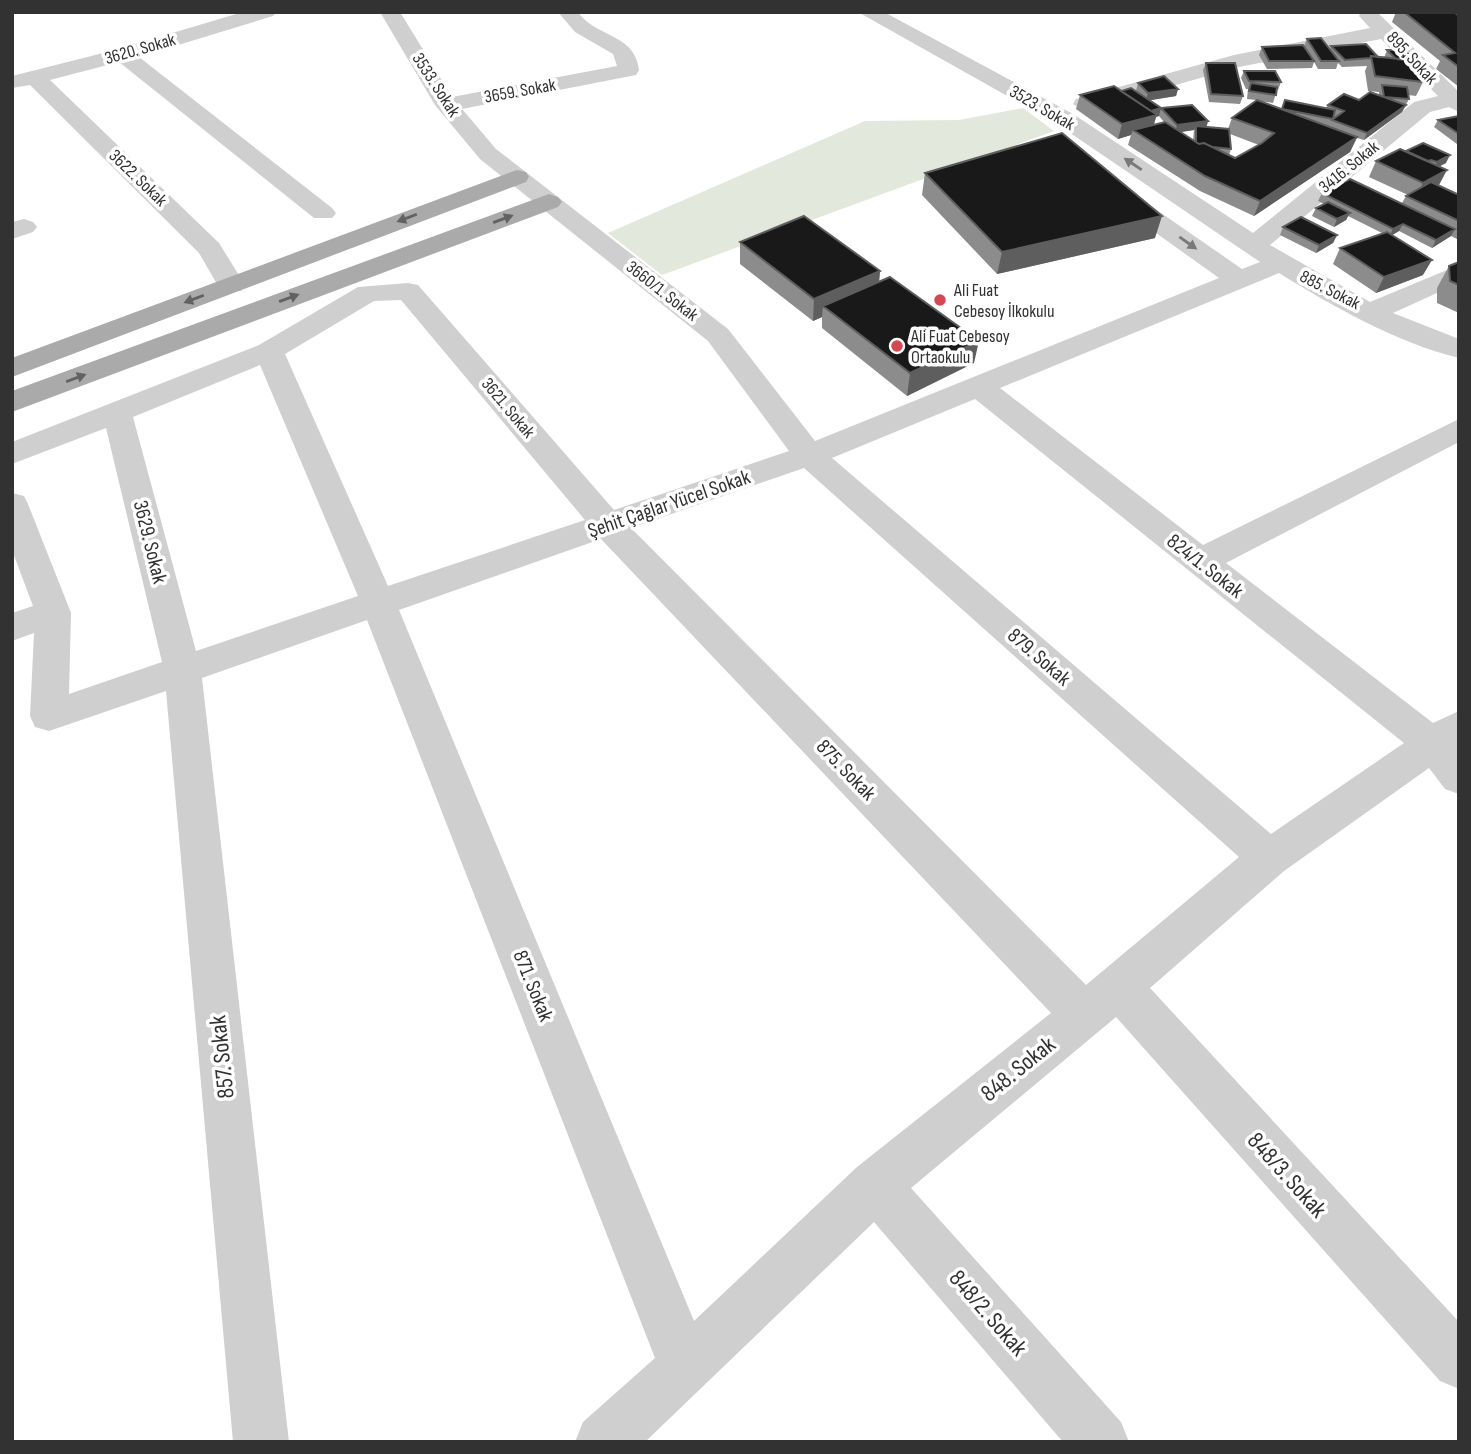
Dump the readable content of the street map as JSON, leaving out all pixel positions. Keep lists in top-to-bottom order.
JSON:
{
  "streets": {
    "street": [
      "3620. Sokak",
      "895. Sokak",
      "3533. Sokak",
      "3659. Sokak",
      "3523. Sokak",
      "3416. Sokak",
      "3622. Sokak",
      "885. Sokak",
      "3660/1. Sokak",
      "3621. Sokak",
      "Şehit Çağlar Yücel Sokak",
      "3629. Sokak",
      "824/1. Sokak",
      "879. Sokak",
      "875. Sokak",
      "871. Sokak",
      "857. Sokak",
      "848. Sokak",
      "848/3. Sokak",
      "848/2. Sokak"
    ]
  },
  "crossings": [
    ["3620. Sokak", "3622. Sokak"],
    ["895. Sokak", "3416. Sokak"],
    ["3533. Sokak", "3659. Sokak"],
    ["3533. Sokak", "3660/1. Sokak"],
    ["3523. Sokak", "885. Sokak"],
    ["3416. Sokak", "885. Sokak"],
    ["3416. Sokak", "Şehit Çağlar Yücel Sokak"],
    ["885. Sokak", "Şehit Çağlar Yücel Sokak"],
    ["3660/1. Sokak", "Şehit Çağlar Yücel Sokak"],
    ["3660/1. Sokak", "879. Sokak"],
    ["3621. Sokak", "Şehit Çağlar Yücel Sokak"],
    ["3621. Sokak", "875. Sokak"],
    ["Şehit Çağlar Yücel Sokak", "3629. Sokak"],
    ["Şehit Çağlar Yücel Sokak", "824/1. Sokak"],
    ["Şehit Çağlar Yücel Sokak", "879. Sokak"],
    ["Şehit Çağlar Yücel Sokak", "875. Sokak"],
    ["Şehit Çağlar Yücel Sokak", "871. Sokak"],
    ["Şehit Çağlar Yücel Sokak", "857. Sokak"],
    ["3629. Sokak", "857. Sokak"],
    ["824/1. Sokak", "848. Sokak"],
    ["879. Sokak", "848. Sokak"],
    ["875. Sokak", "848. Sokak"],
    ["875. Sokak", "848/3. Sokak"],
    ["871. Sokak", "848. Sokak"],
    ["848. Sokak", "848/3. Sokak"],
    ["848. Sokak", "848/2. Sokak"]
  ],
  "places": ["Ali Fuat Cebesoy İlkokulu", "Ali Fuat Cebesoy Ortaokulu"]
}
